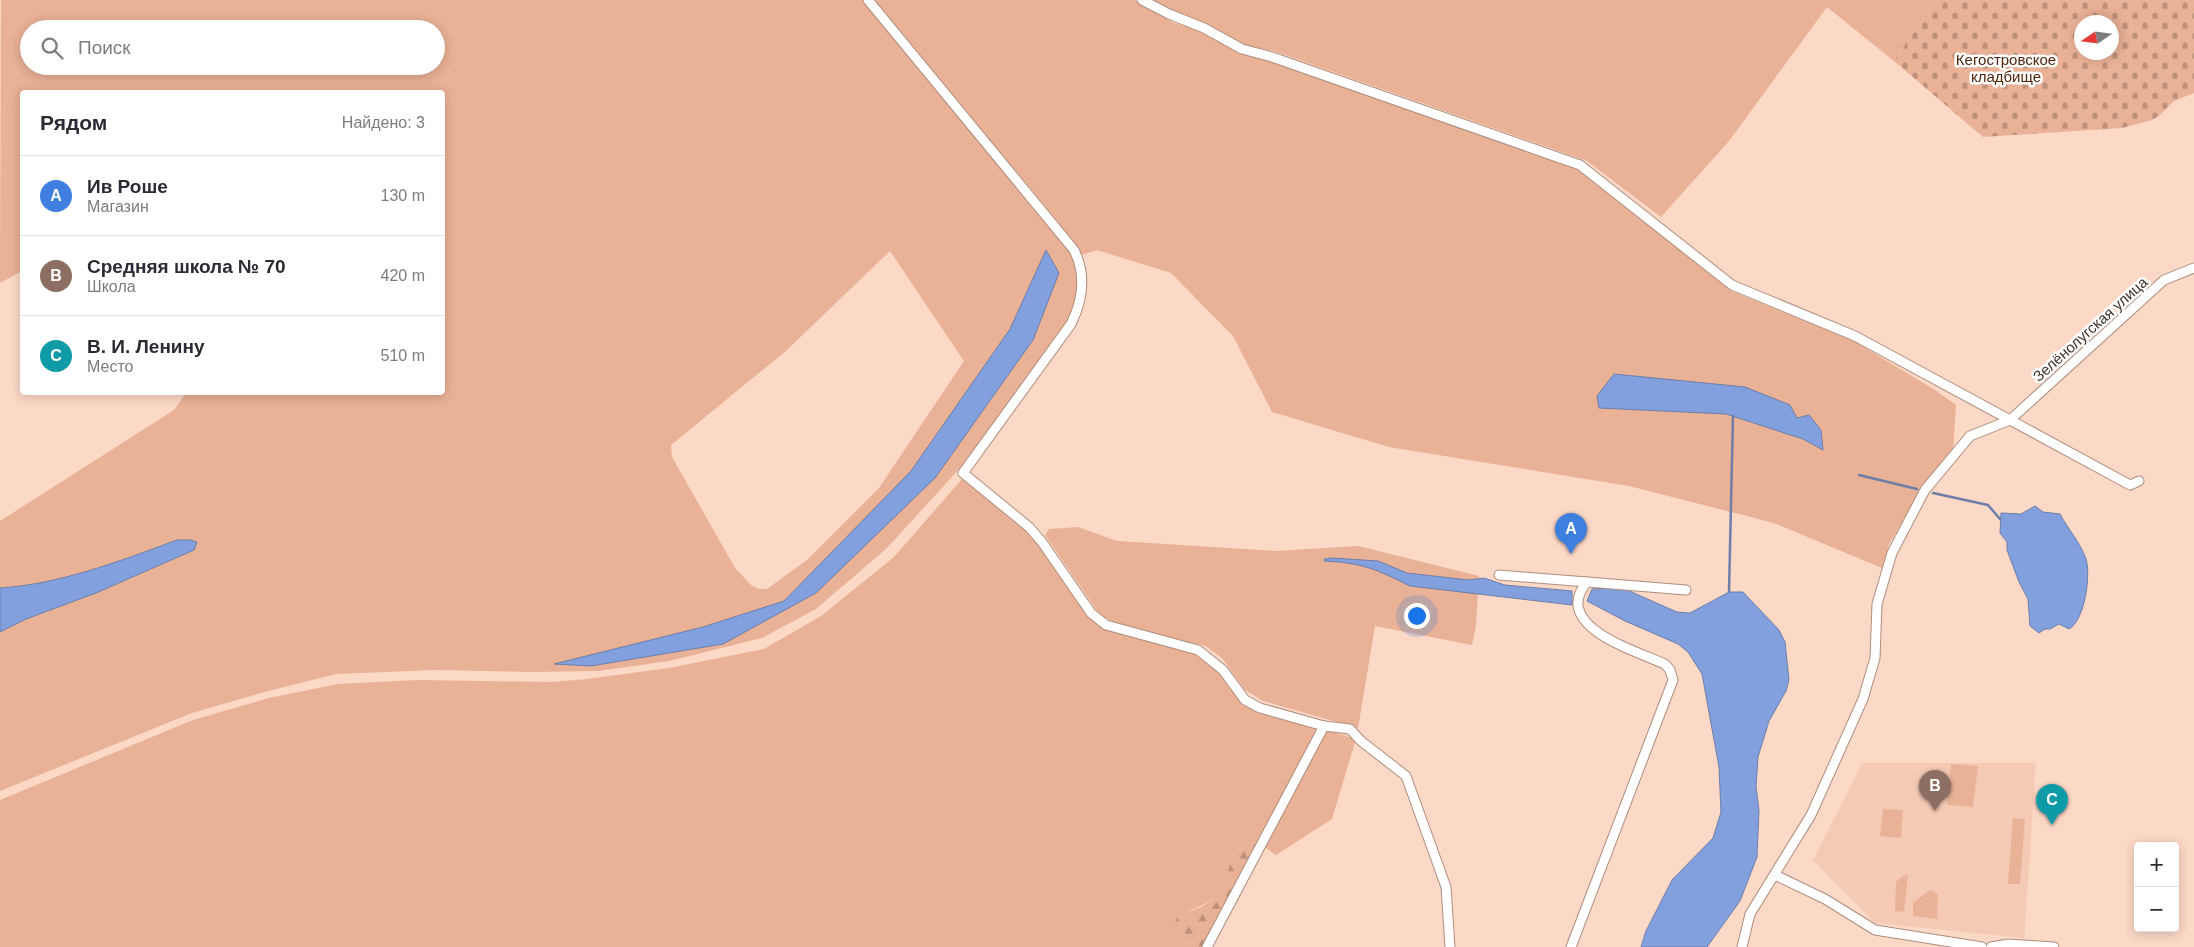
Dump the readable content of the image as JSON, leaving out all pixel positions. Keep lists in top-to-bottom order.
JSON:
{
  "streets": {
    "street": ["Зелёнолугская улица"]
  },
  "parks": ["Кегостровское кладбище"],
  "north": "left",
  "page": {
    "search": "Поиск",
    "heading": ["Рядом", "Найдено: 3"],
    "list": [
      {
        "mark": "A",
        "name": "Ив Роше",
        "note": "Магазин",
        "value": "130 m"
      },
      {
        "mark": "B",
        "name": "Средняя школа № 70",
        "note": "Школа",
        "value": "420 m"
      },
      {
        "mark": "C",
        "name": "В. И. Ленину",
        "note": "Место",
        "value": "510 m"
      }
    ],
    "pins": ["A", "B", "C"],
    "map_buttons": ["+", "−"]
  }
}
